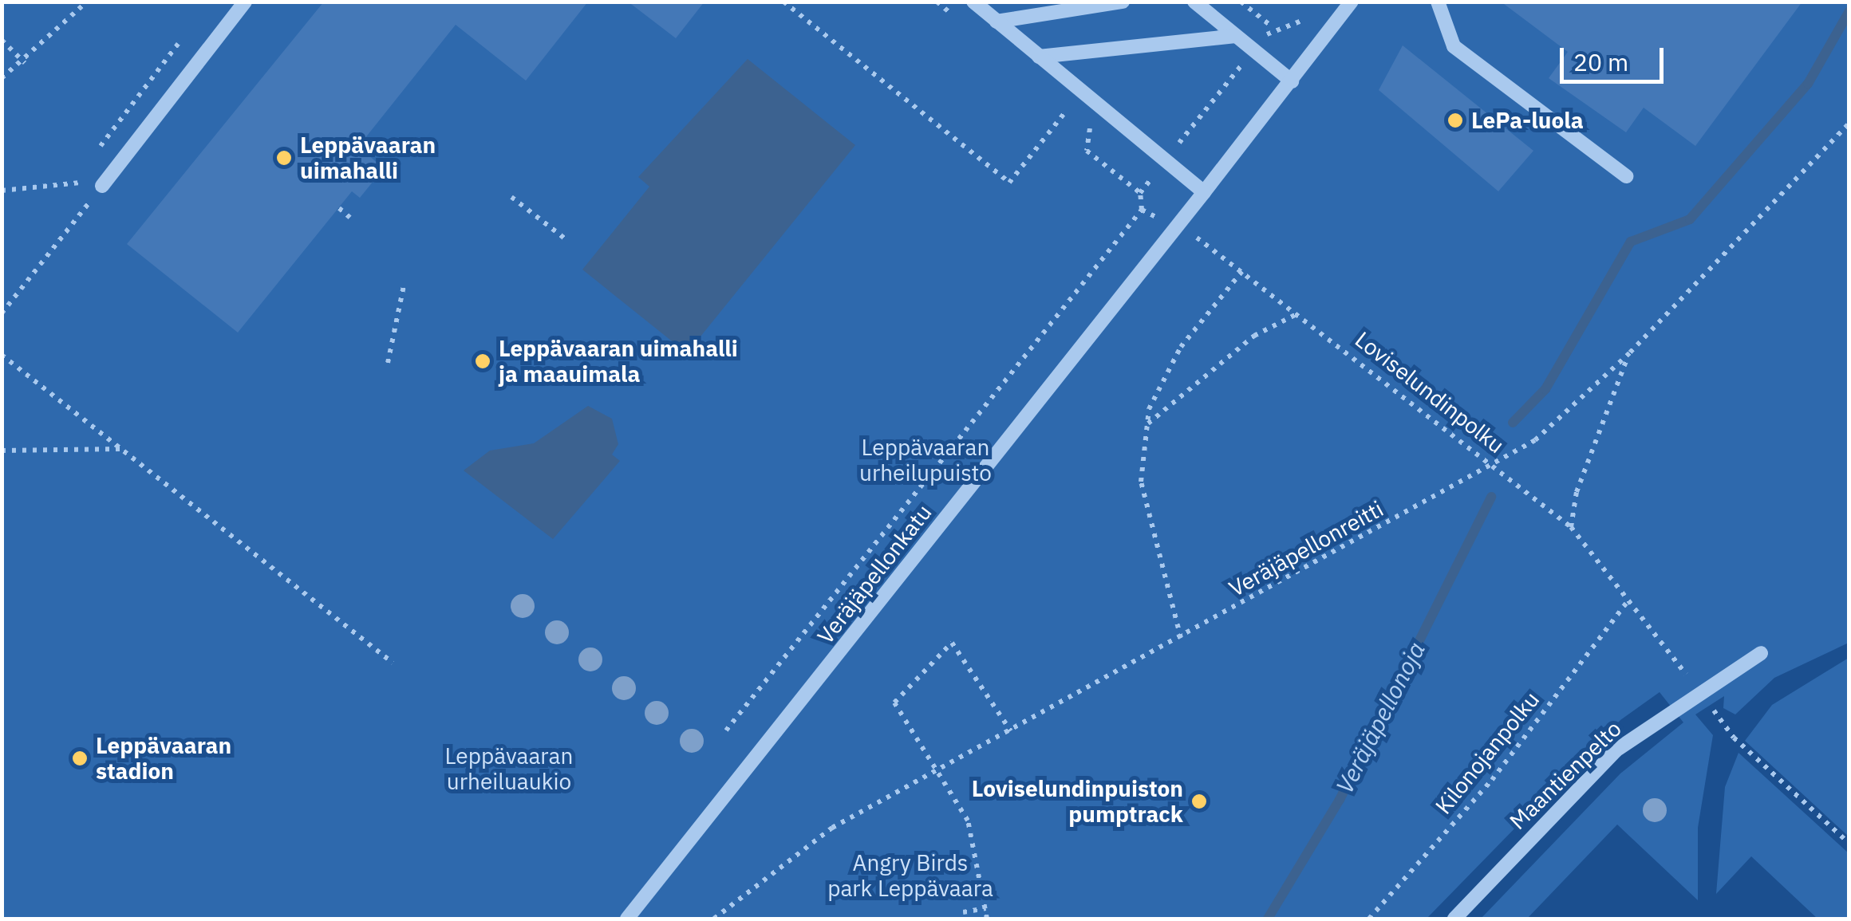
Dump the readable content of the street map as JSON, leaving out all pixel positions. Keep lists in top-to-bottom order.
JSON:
{
  "streets": {
    "street": ["Veräjäpellonkatu", "Maantienpelto"],
    "path": ["Loviselundinpolku", "Veräjäpellonreitti", "Kilonojanpolku"]
  },
  "crossings": [
    ["Loviselundinpolku", "Veräjäpellonreitti"],
    ["Loviselundinpolku", "Kilonojanpolku"],
    ["Loviselundinpolku", "Maantienpelto"]
  ],
  "water": ["Veräjäpellonoja"],
  "parks": ["Leppävaaran urheilupuisto", "Leppävaaran urheiluaukio", "Angry Birds park Leppävaara"],
  "places": [
    "LePa-luola",
    "Leppävaaran uimahalli",
    "Leppävaaran uimahalli ja maauimala",
    "Leppävaaran stadion",
    "Loviselundinpuiston pumptrack"
  ],
  "scale_bar": "20 m"
}
